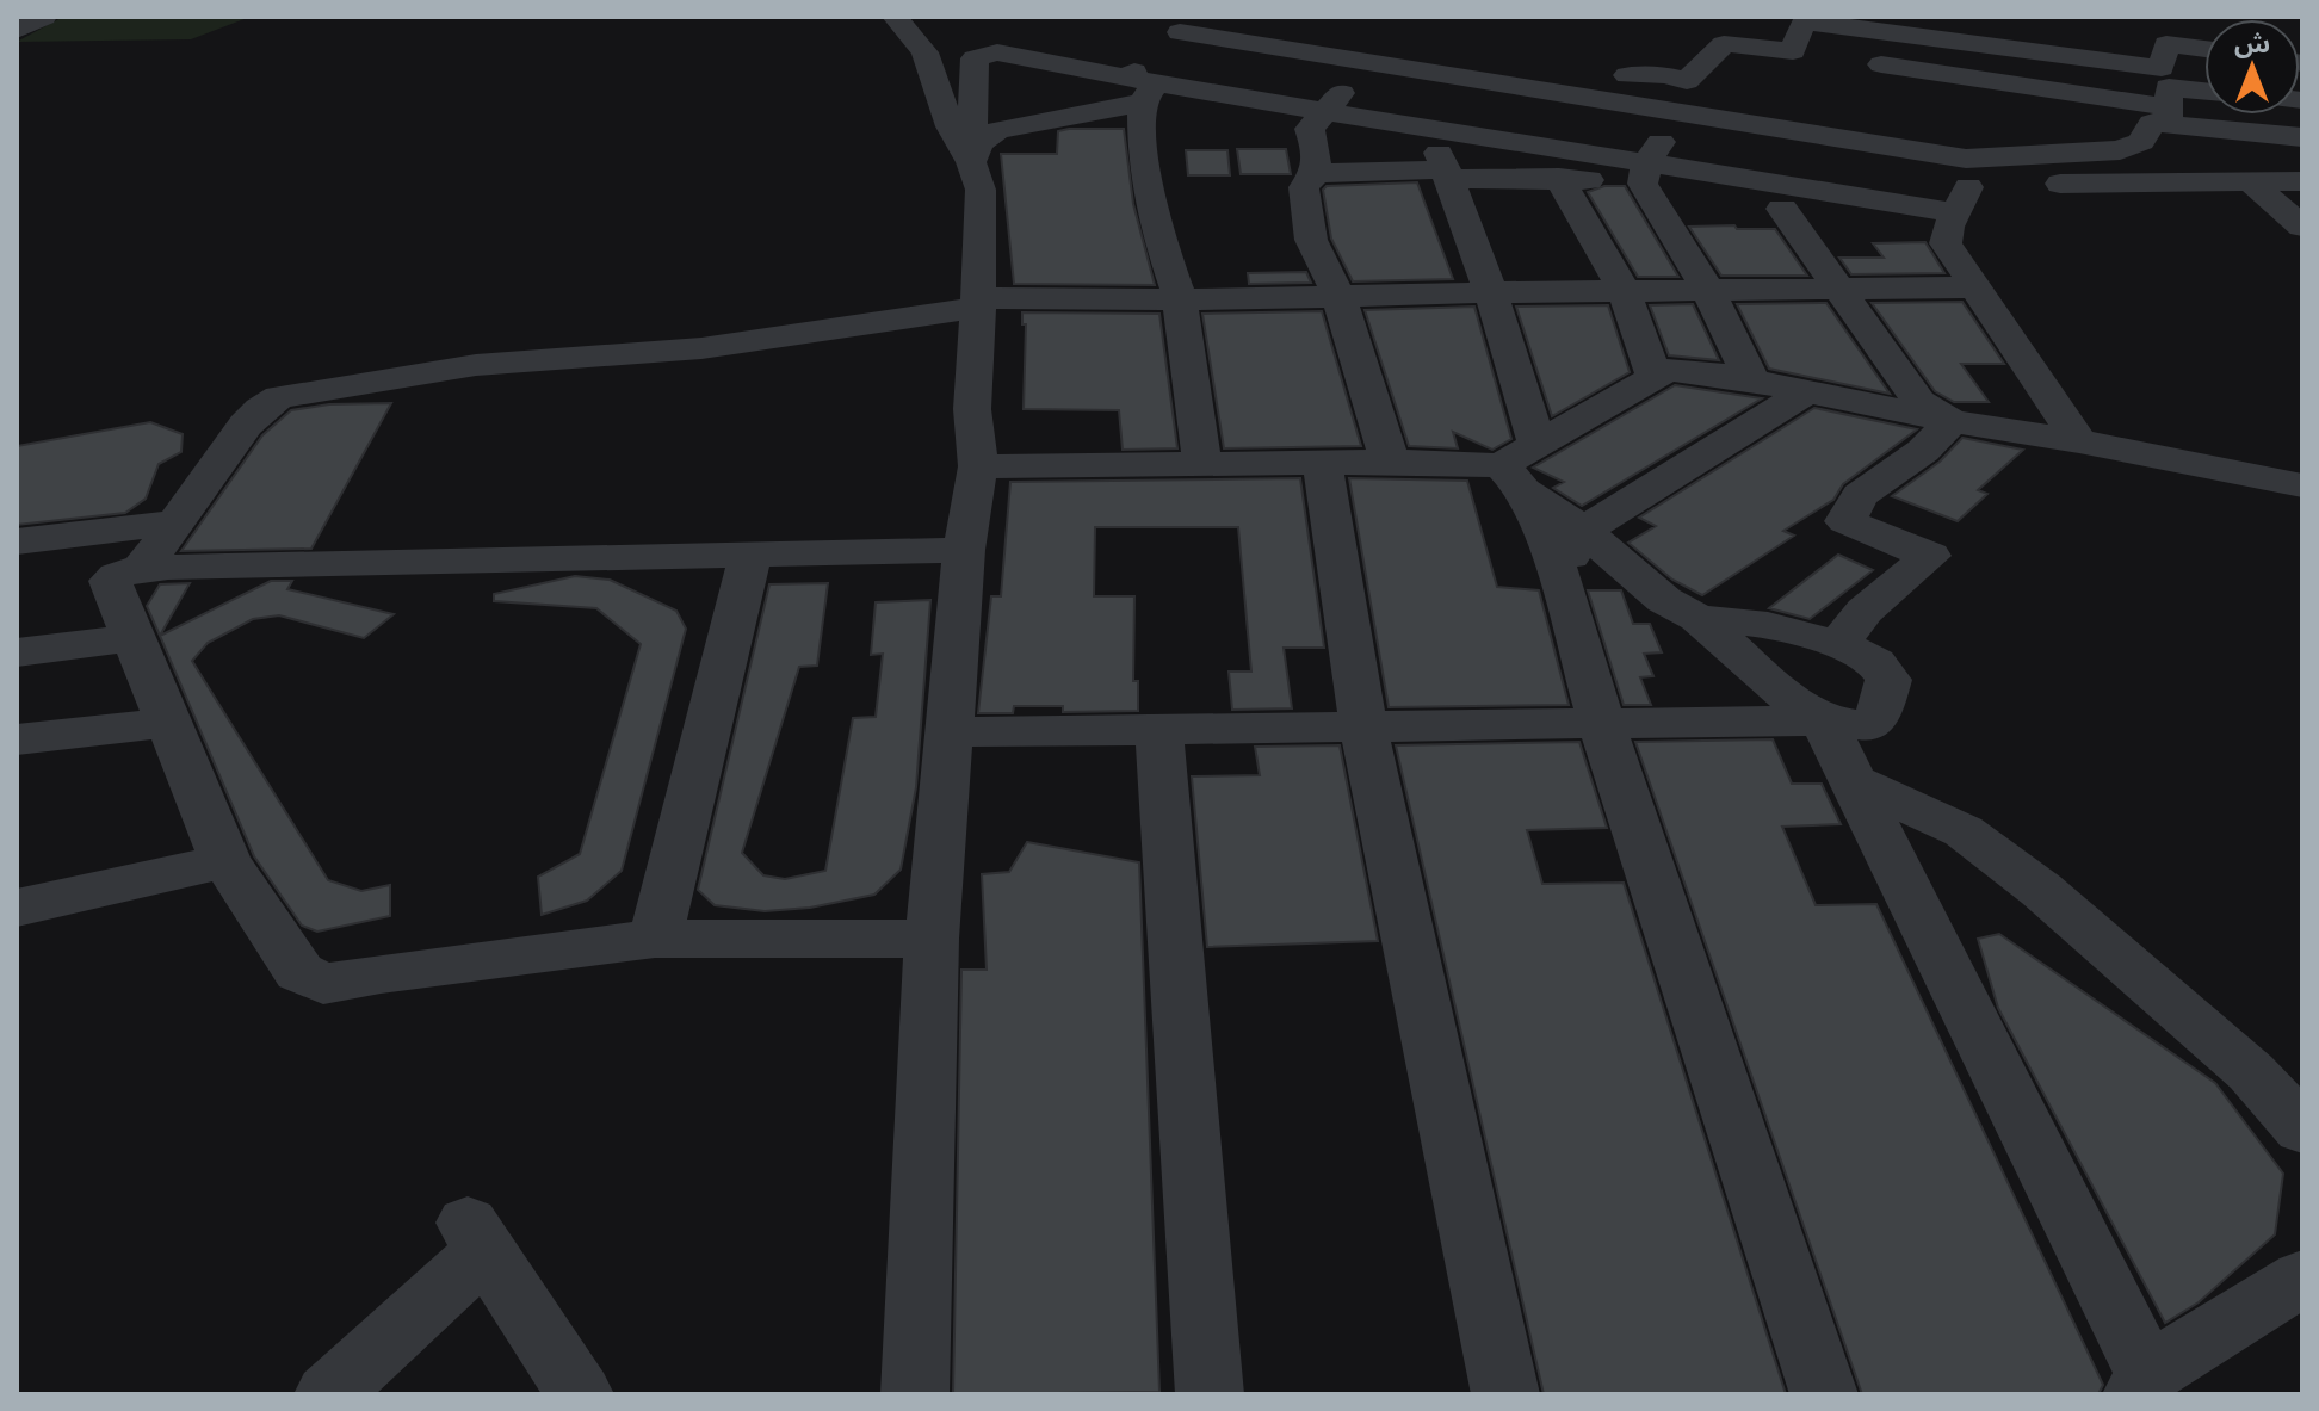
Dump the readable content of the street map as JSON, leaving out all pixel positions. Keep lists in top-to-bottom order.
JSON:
{
  "north": "top"
}
